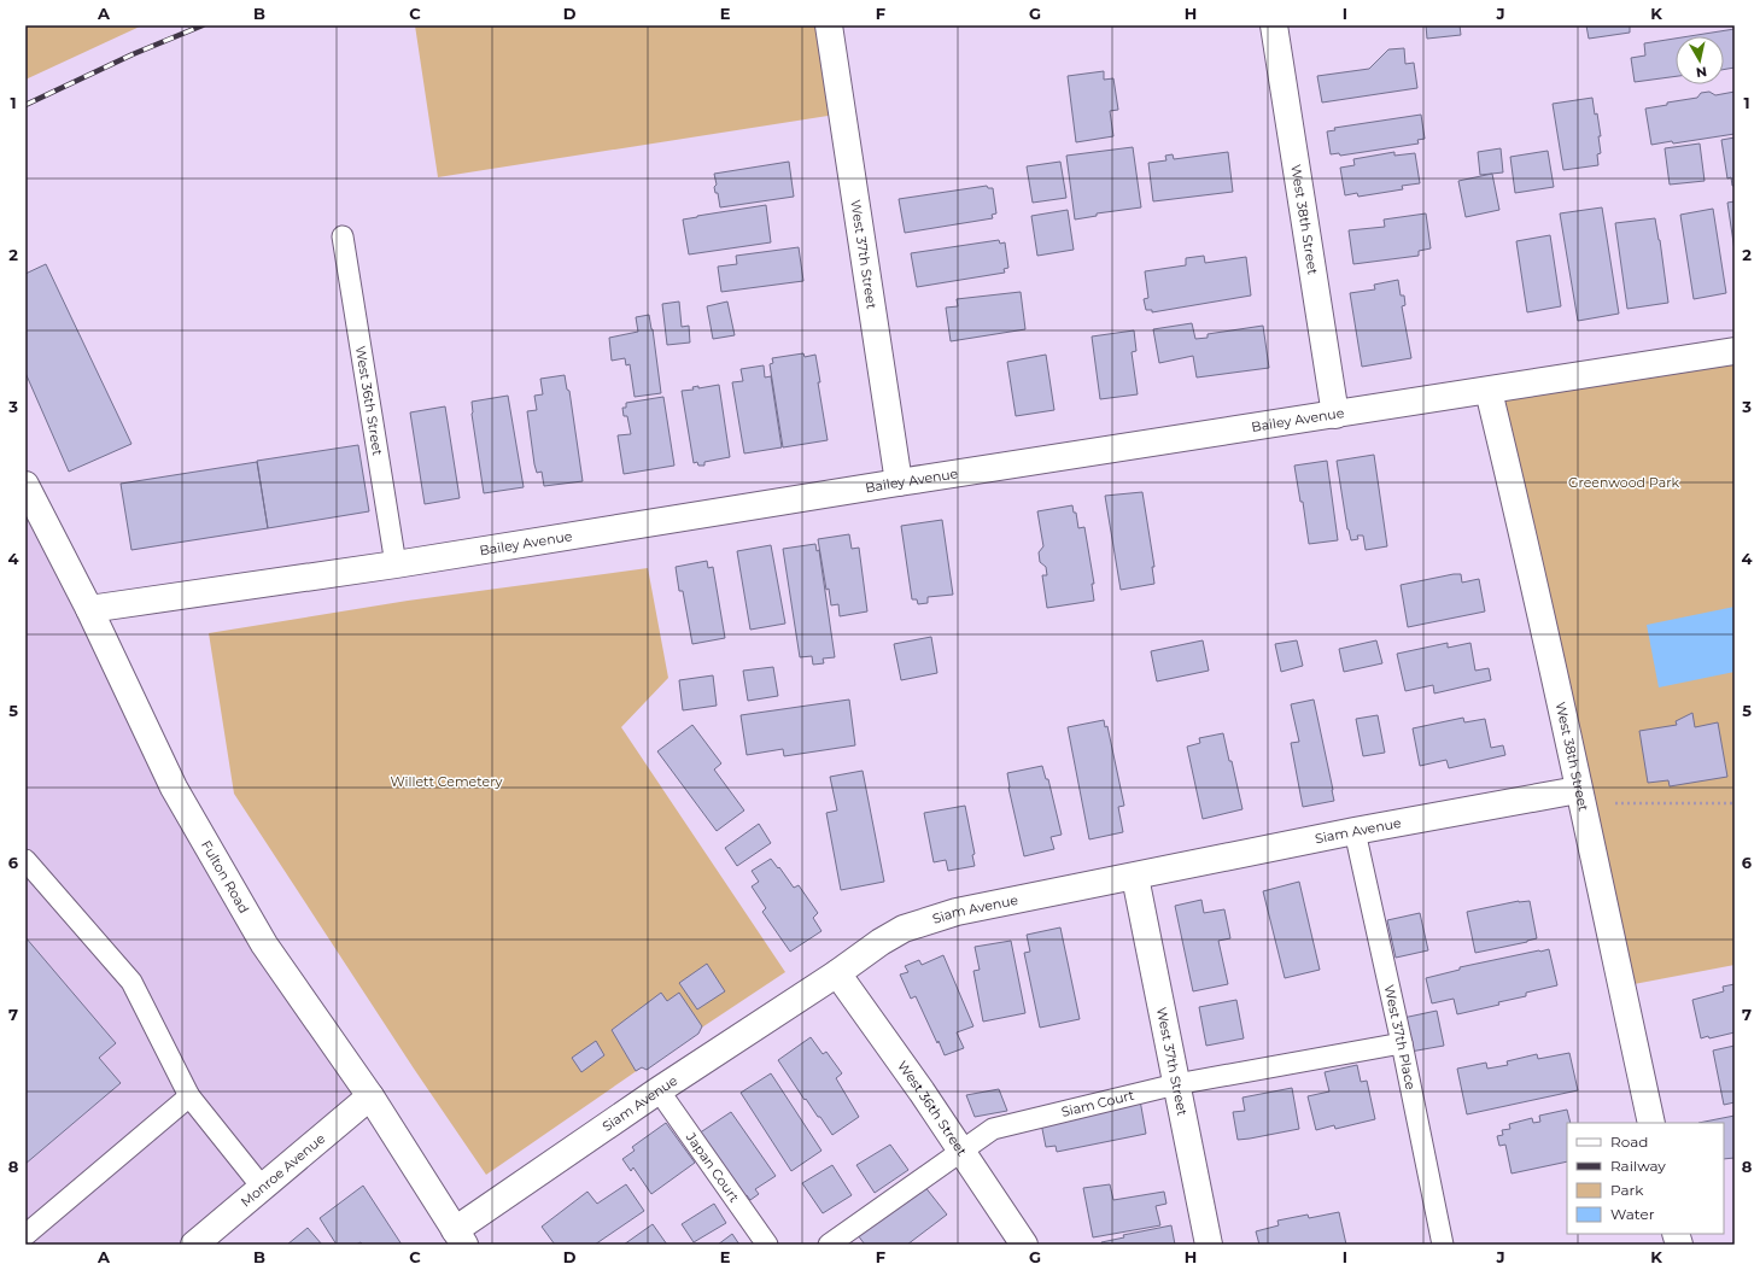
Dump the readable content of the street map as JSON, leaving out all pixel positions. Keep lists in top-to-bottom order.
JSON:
{
  "streets": {
    "street": [
      "West 38th Street",
      "West 37th Street",
      "West 36th Street",
      "Bailey Avenue",
      "Siam Avenue",
      "Fulton Road",
      "Monroe Avenue"
    ],
    "lane": ["West 37th Place", "Siam Court", "Japan Court"]
  },
  "crossings": [
    ["West 38th Street", "Bailey Avenue"],
    ["West 38th Street", "Siam Avenue"],
    ["West 37th Street", "Bailey Avenue"],
    ["West 37th Street", "Siam Avenue"],
    ["West 37th Street", "Siam Court"],
    ["West 36th Street", "Bailey Avenue"],
    ["West 36th Street", "Siam Avenue"],
    ["West 36th Street", "Siam Court"],
    ["Bailey Avenue", "Fulton Road"],
    ["Siam Avenue", "Fulton Road"],
    ["Siam Avenue", "West 37th Place"],
    ["Siam Avenue", "Japan Court"],
    ["Fulton Road", "Monroe Avenue"],
    ["West 37th Place", "Siam Court"]
  ],
  "parks": ["Greenwood Park", "Willett Cemetery"],
  "legend": [
    "Road",
    "Railway",
    "Park",
    "Water"
  ],
  "north": "bottom",
  "grid": {
    "columns": [
      "A",
      "B",
      "C",
      "D",
      "E",
      "F",
      "G",
      "H",
      "I",
      "J",
      "K"
    ],
    "rows": [
      "1",
      "2",
      "3",
      "4",
      "5",
      "6",
      "7",
      "8"
    ]
  }
}
